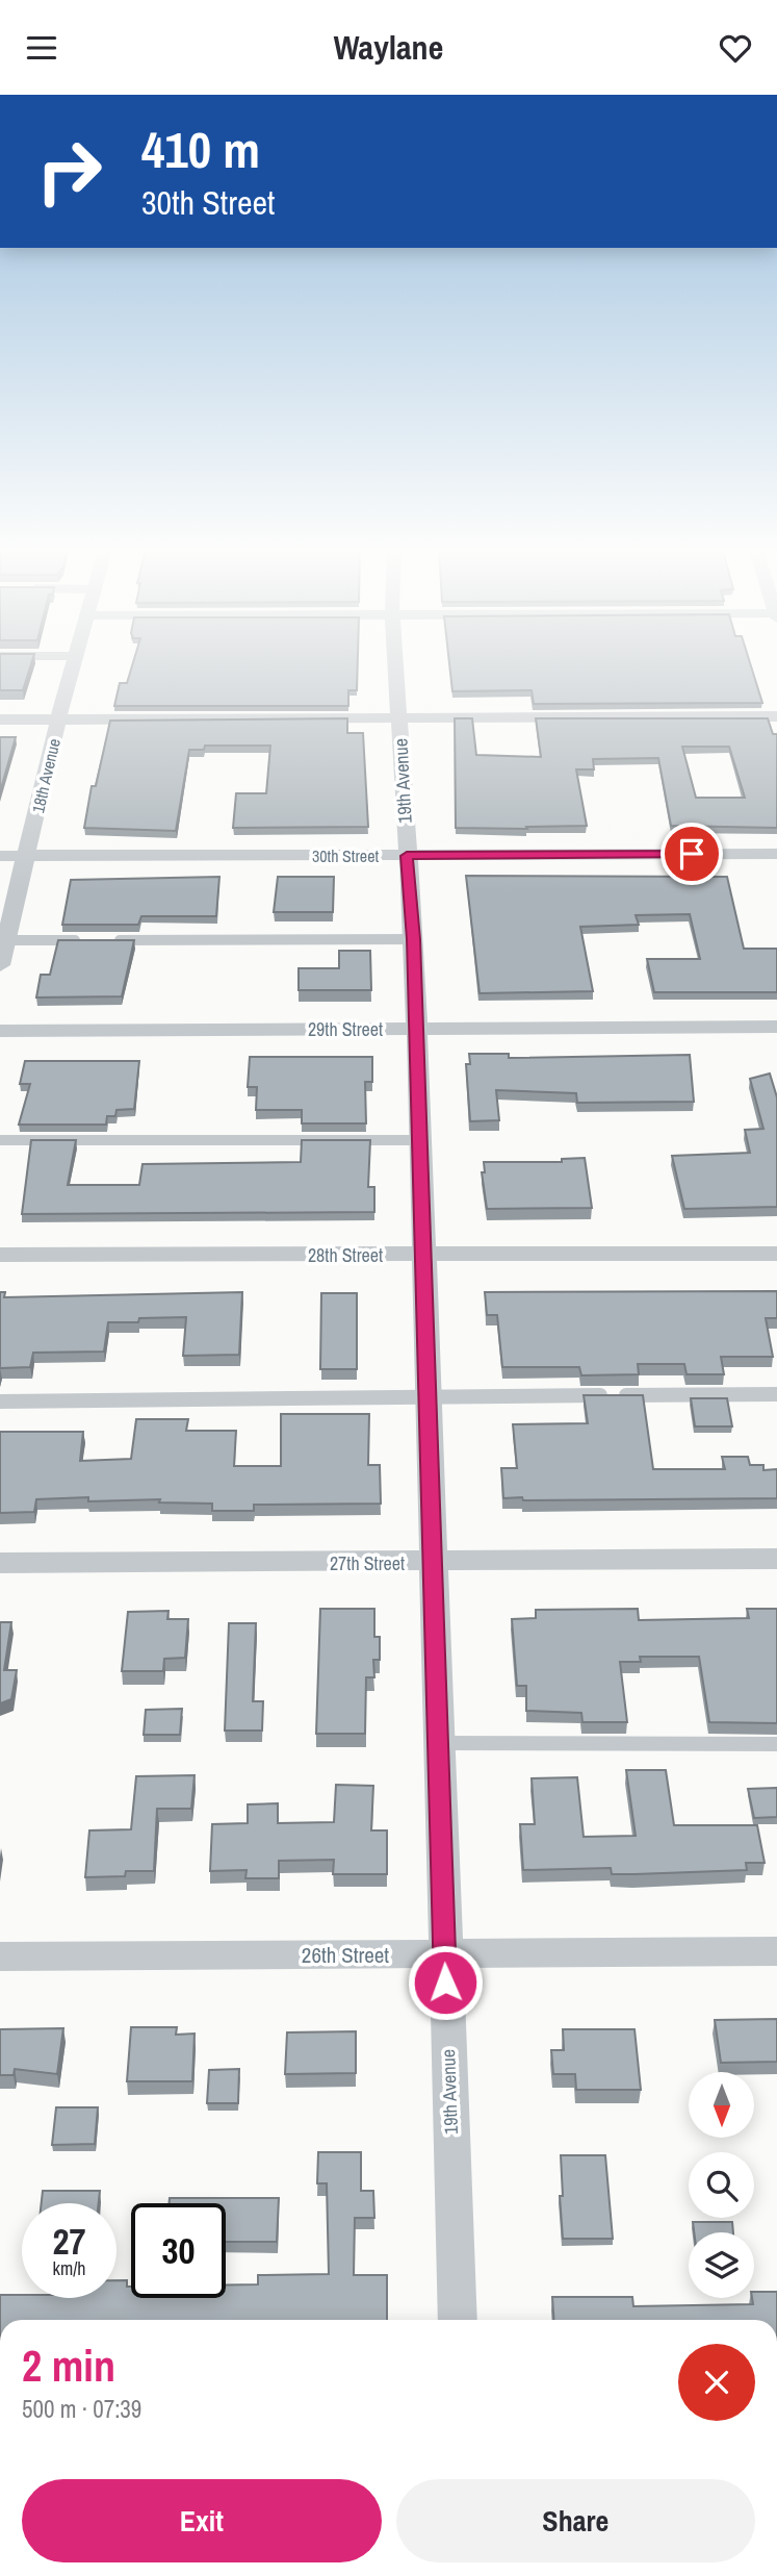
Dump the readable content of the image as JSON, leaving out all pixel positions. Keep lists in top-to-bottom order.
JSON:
{
  "streets": {
    "street": [
      "18th Avenue",
      "19th Avenue",
      "30th Street",
      "29th Street",
      "28th Street",
      "27th Street",
      "26th Street"
    ]
  },
  "crossings": [
    ["18th Avenue", "30th Street"],
    ["19th Avenue", "30th Street"],
    ["19th Avenue", "29th Street"],
    ["19th Avenue", "28th Street"],
    ["19th Avenue", "27th Street"],
    ["19th Avenue", "26th Street"]
  ],
  "north": "bottom",
  "page": {
    "header": "Waylane",
    "turn": ["410 m", "30th Street"],
    "speed": "27 km/h",
    "limit": "30",
    "heading": ["2 min", "500 m · 07:39"],
    "buttons": ["Exit", "Share"]
  }
}
